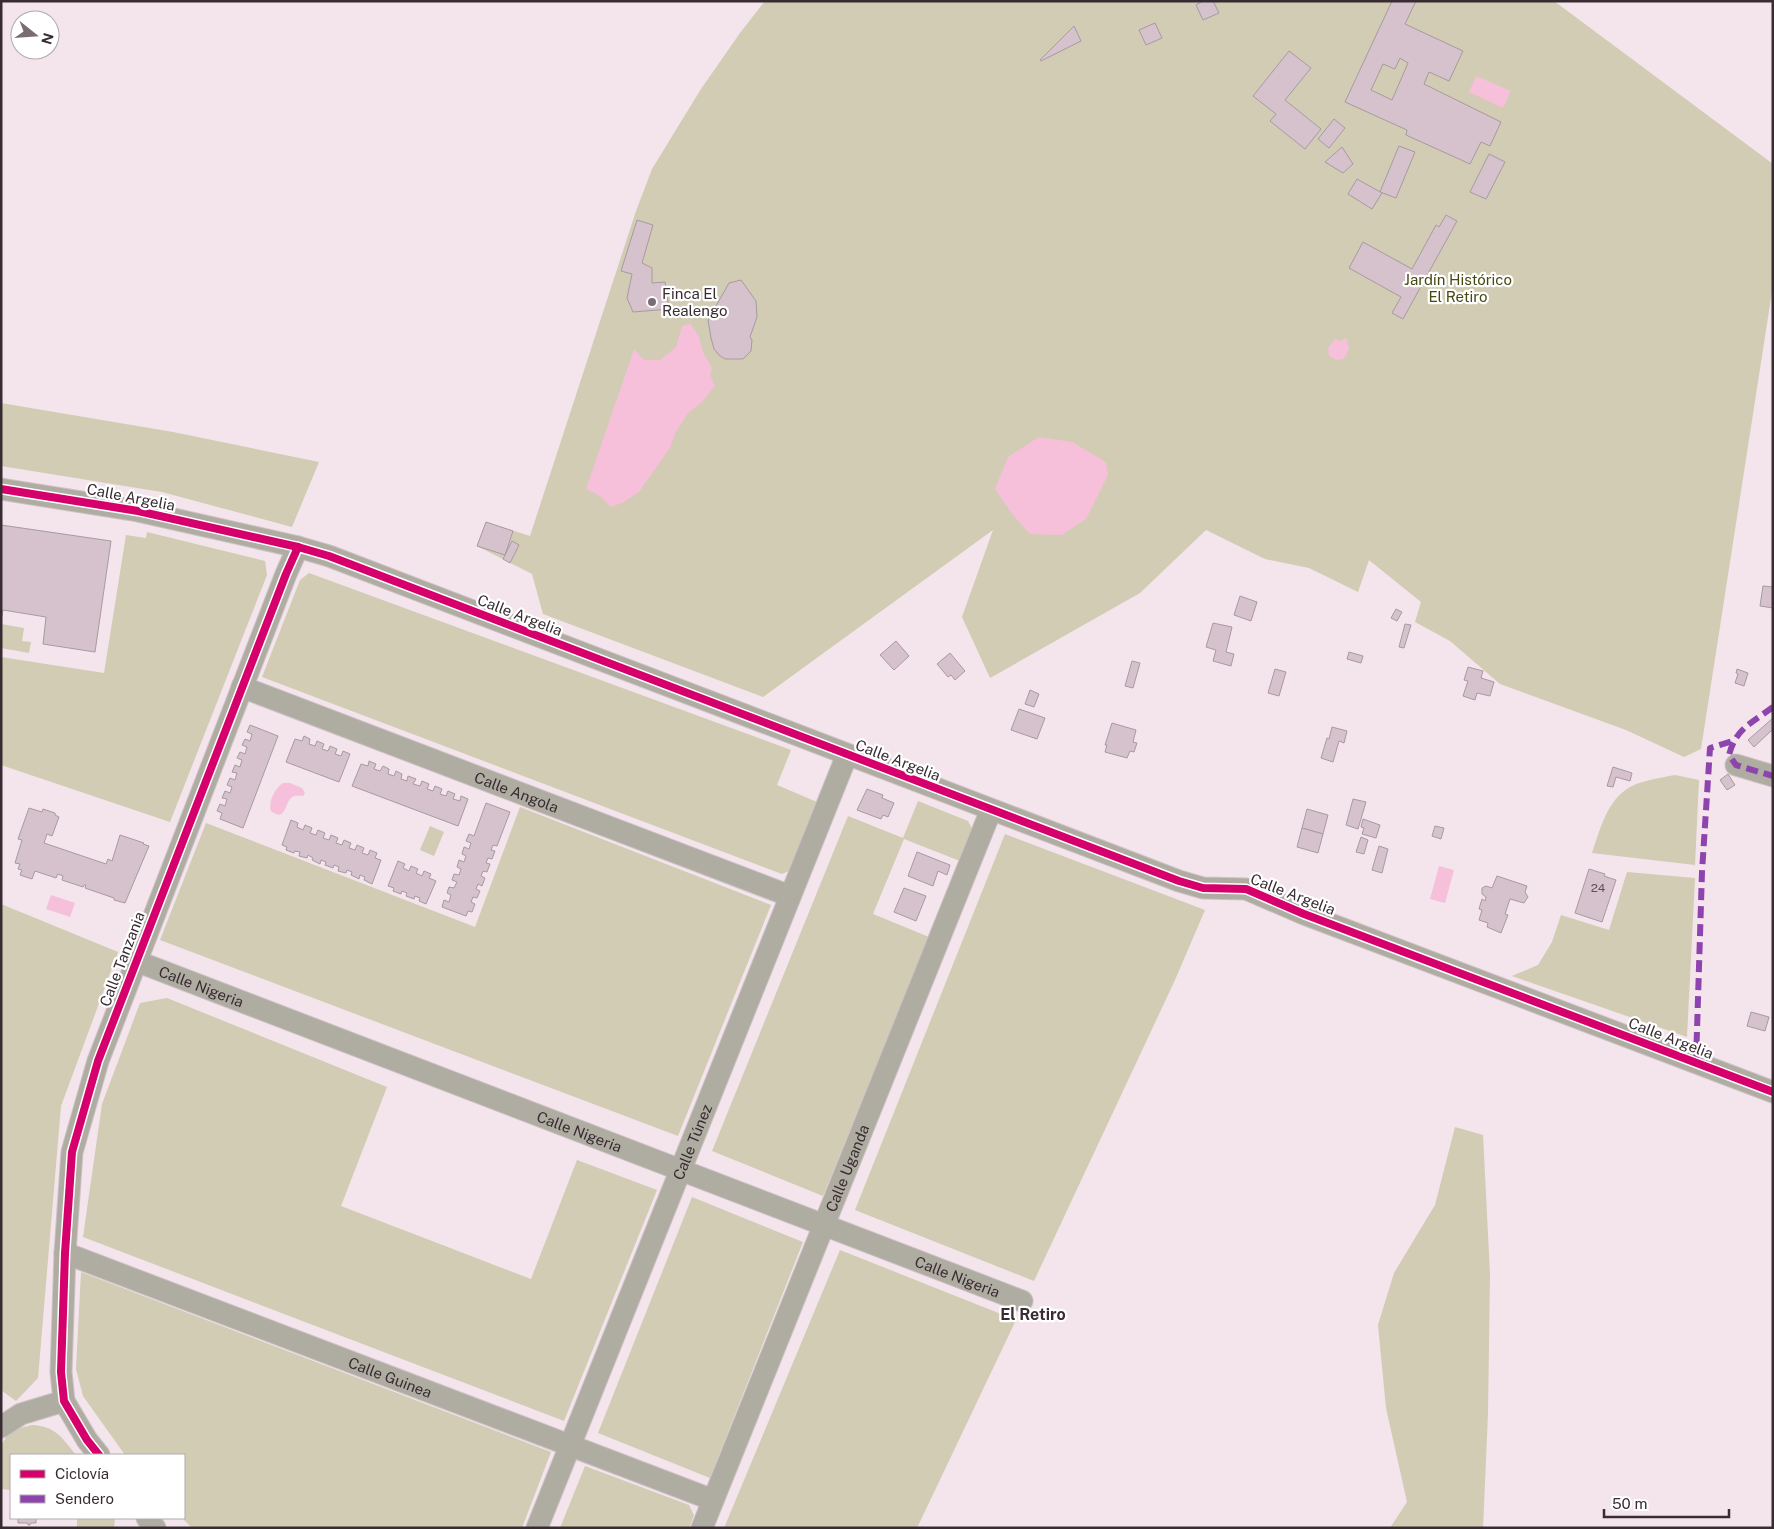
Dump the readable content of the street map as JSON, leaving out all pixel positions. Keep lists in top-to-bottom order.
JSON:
{
  "streets": {
    "street": [
      "Calle Argelia",
      "Calle Angola",
      "Calle Tanzania",
      "Calle Nigeria",
      "Calle Túnez",
      "Calle Uganda",
      "Calle Guinea"
    ]
  },
  "crossings": [
    ["Calle Argelia", "Calle Tanzania"],
    ["Calle Argelia", "Calle Túnez"],
    ["Calle Argelia", "Calle Uganda"],
    ["Calle Angola", "Calle Tanzania"],
    ["Calle Angola", "Calle Túnez"],
    ["Calle Tanzania", "Calle Nigeria"],
    ["Calle Tanzania", "Calle Guinea"],
    ["Calle Nigeria", "Calle Túnez"],
    ["Calle Nigeria", "Calle Uganda"],
    ["Calle Túnez", "Calle Guinea"],
    ["Calle Uganda", "Calle Guinea"]
  ],
  "districts": ["El Retiro"],
  "parks": ["Jardín Histórico El Retiro"],
  "places": ["Finca El Realengo"],
  "house_numbers": ["24"],
  "legend": ["Ciclovía", "Sendero"],
  "scale_bar": "50 m",
  "north": "right"
}
